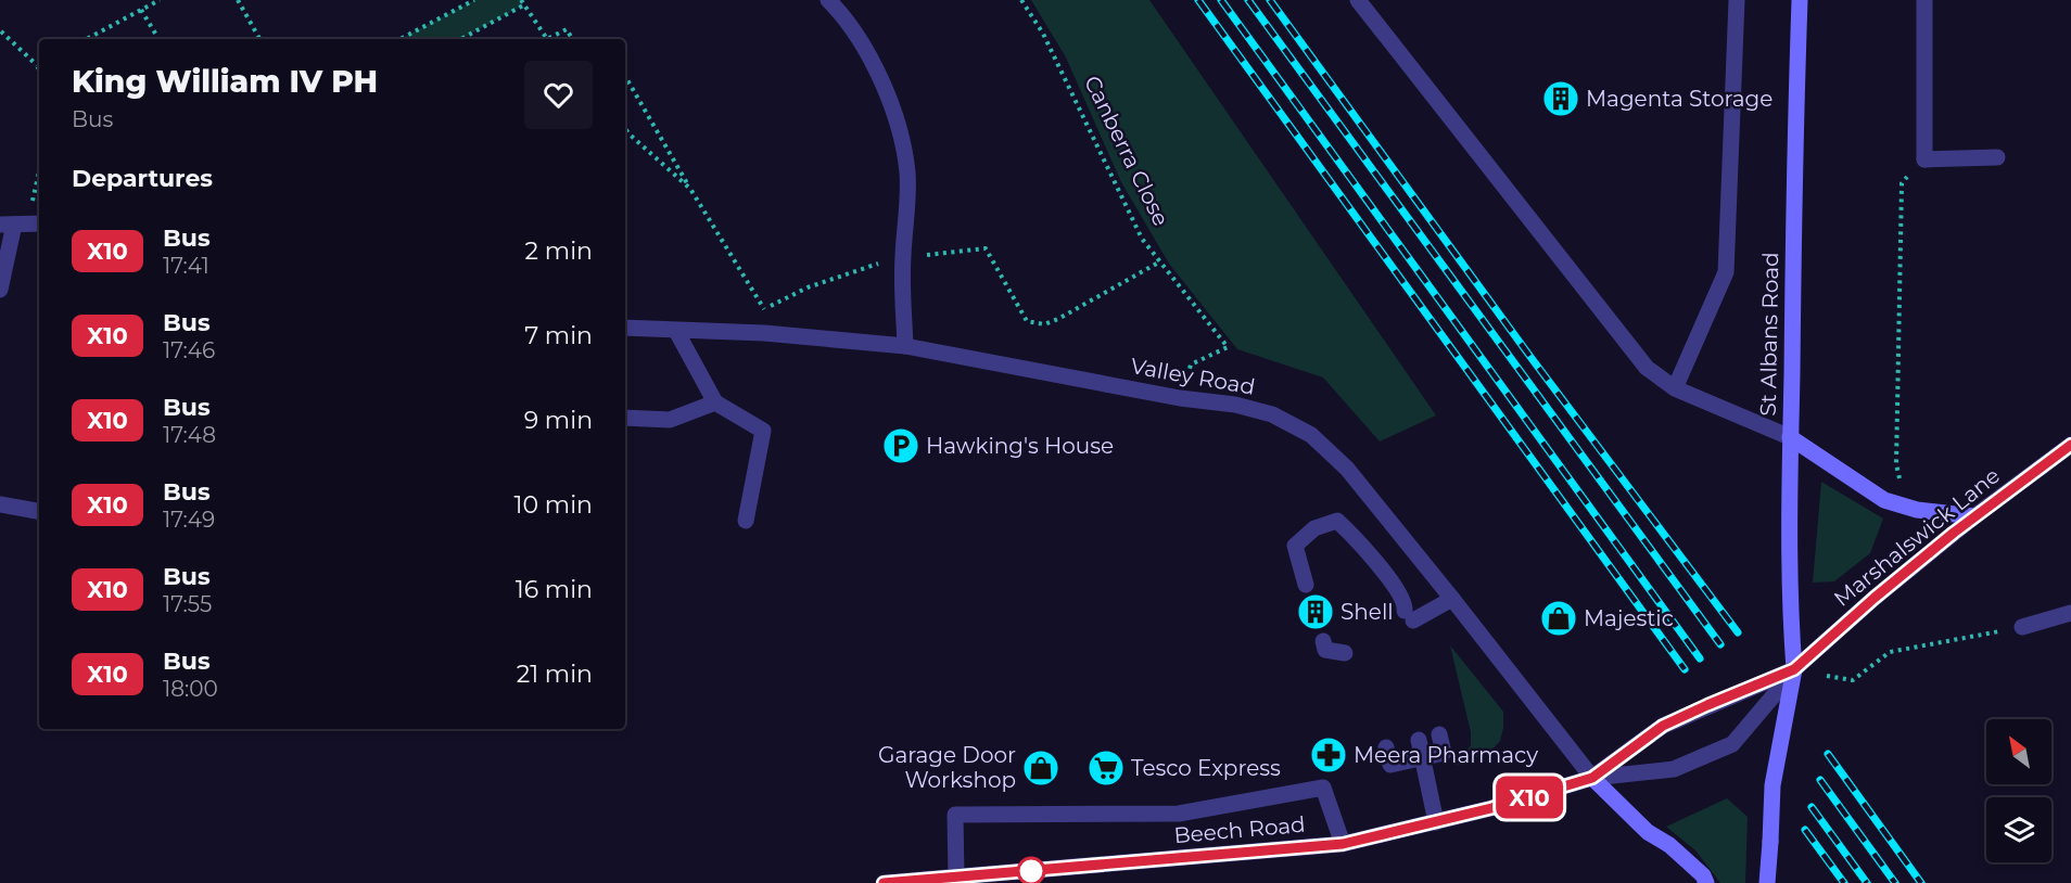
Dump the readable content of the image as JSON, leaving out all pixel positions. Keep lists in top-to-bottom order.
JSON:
{
  "streets": {
    "main road": ["St Albans Road"],
    "street": ["Valley Road", "Marshalswick Lane", "Beech Road"],
    "path": ["Canberra Close"]
  },
  "crossings": [
    ["Canberra Close", "Valley Road"],
    ["St Albans Road", "Marshalswick Lane"],
    ["St Albans Road", "Beech Road"],
    ["Valley Road", "Beech Road"],
    ["Marshalswick Lane", "Beech Road"]
  ],
  "places": {
    "building": ["Magenta Storage", "Shell"],
    "parking": ["Hawking's House"],
    "shop": ["Majestic", "Garage Door Workshop"],
    "pharmacy": ["Meera Pharmacy"],
    "supermarket": ["Tesco Express"]
  },
  "lines": ["bus line X10"],
  "north": "top left",
  "page": {
    "on_map": "X10",
    "heading": [
      ["King William IV PH", "Bus"],
      "Departures"
    ],
    "list": [
      {
        "mark": "X10",
        "name": "Bus",
        "note": "17:41",
        "value": "2 min"
      },
      {
        "mark": "X10",
        "name": "Bus",
        "note": "17:46",
        "value": "7 min"
      },
      {
        "mark": "X10",
        "name": "Bus",
        "note": "17:48",
        "value": "9 min"
      },
      {
        "mark": "X10",
        "name": "Bus",
        "note": "17:49",
        "value": "10 min"
      },
      {
        "mark": "X10",
        "name": "Bus",
        "note": "17:55",
        "value": "16 min"
      },
      {
        "mark": "X10",
        "name": "Bus",
        "note": "18:00",
        "value": "21 min"
      }
    ]
  }
}
